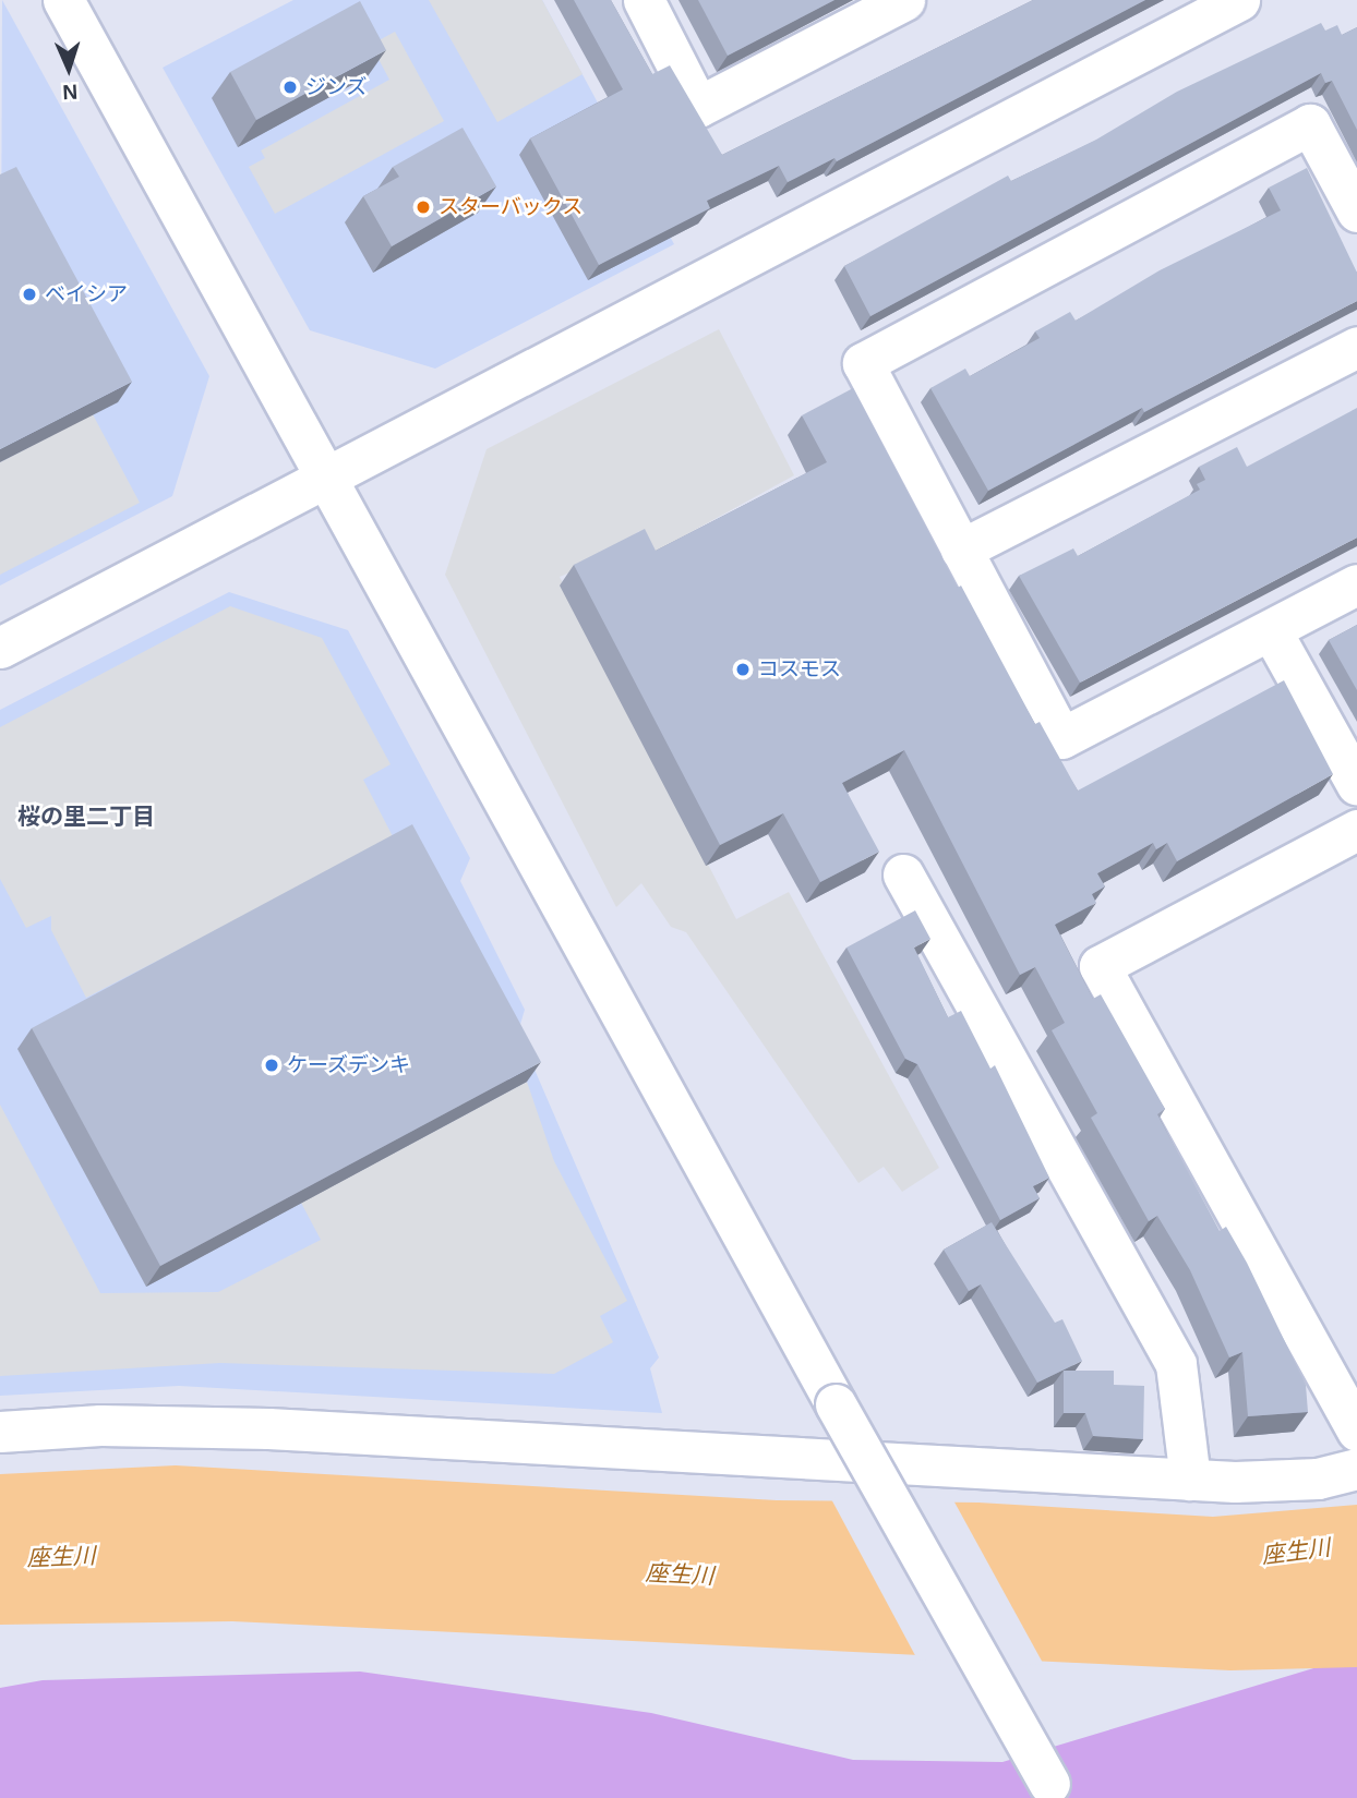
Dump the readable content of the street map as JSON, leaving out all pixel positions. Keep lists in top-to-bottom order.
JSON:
{
  "districts": ["桜の里二丁目"],
  "water": ["座生川"],
  "places": [
    "ジンズ",
    "スターバックス",
    "ベイシア",
    "コスモス",
    "ケーズデンキ"
  ],
  "north": "bottom"
}
